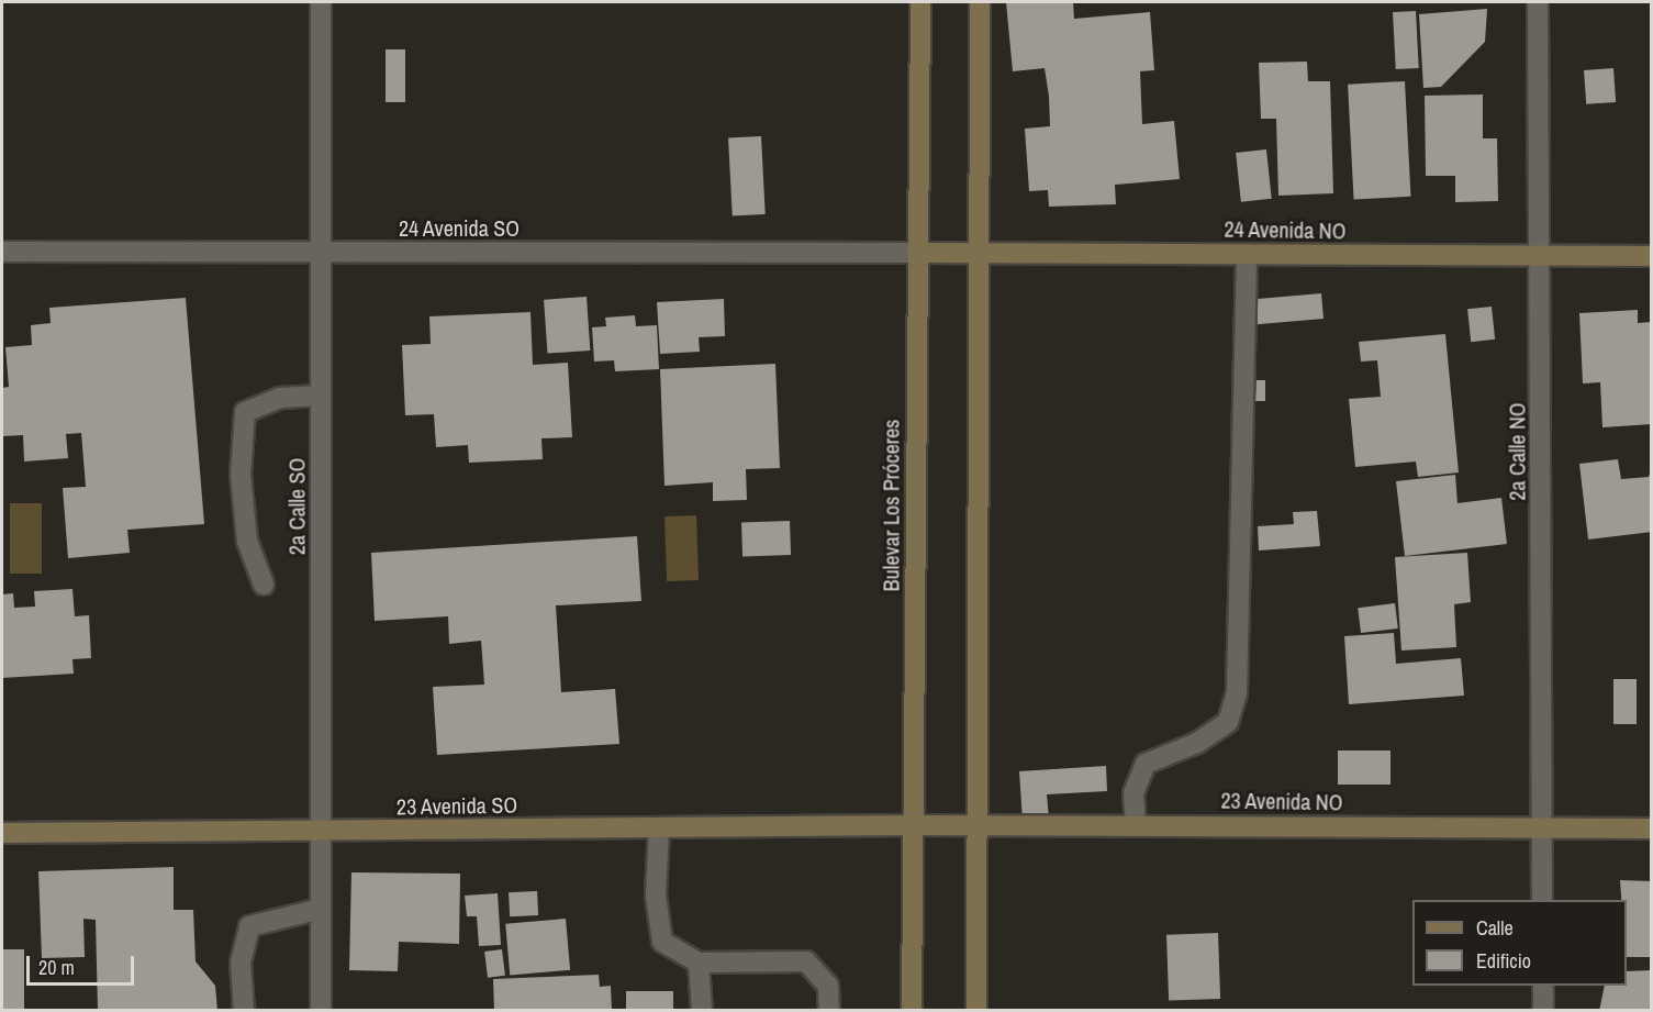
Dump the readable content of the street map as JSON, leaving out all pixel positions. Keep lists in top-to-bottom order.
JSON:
{
  "streets": {
    "street": [
      "24 Avenida SO",
      "24 Avenida NO",
      "2a Calle NO",
      "Bulevar Los Próceres",
      "2a Calle SO",
      "23 Avenida NO",
      "23 Avenida SO"
    ]
  },
  "crossings": [
    ["24 Avenida SO", "24 Avenida NO"],
    ["24 Avenida SO", "Bulevar Los Próceres"],
    ["24 Avenida SO", "2a Calle SO"],
    ["24 Avenida NO", "2a Calle NO"],
    ["24 Avenida NO", "Bulevar Los Próceres"],
    ["2a Calle NO", "23 Avenida NO"],
    ["Bulevar Los Próceres", "23 Avenida NO"],
    ["Bulevar Los Próceres", "23 Avenida SO"],
    ["2a Calle SO", "23 Avenida SO"],
    ["23 Avenida NO", "23 Avenida SO"]
  ],
  "legend": ["Calle", "Edificio"],
  "scale_bar": "20 m"
}
